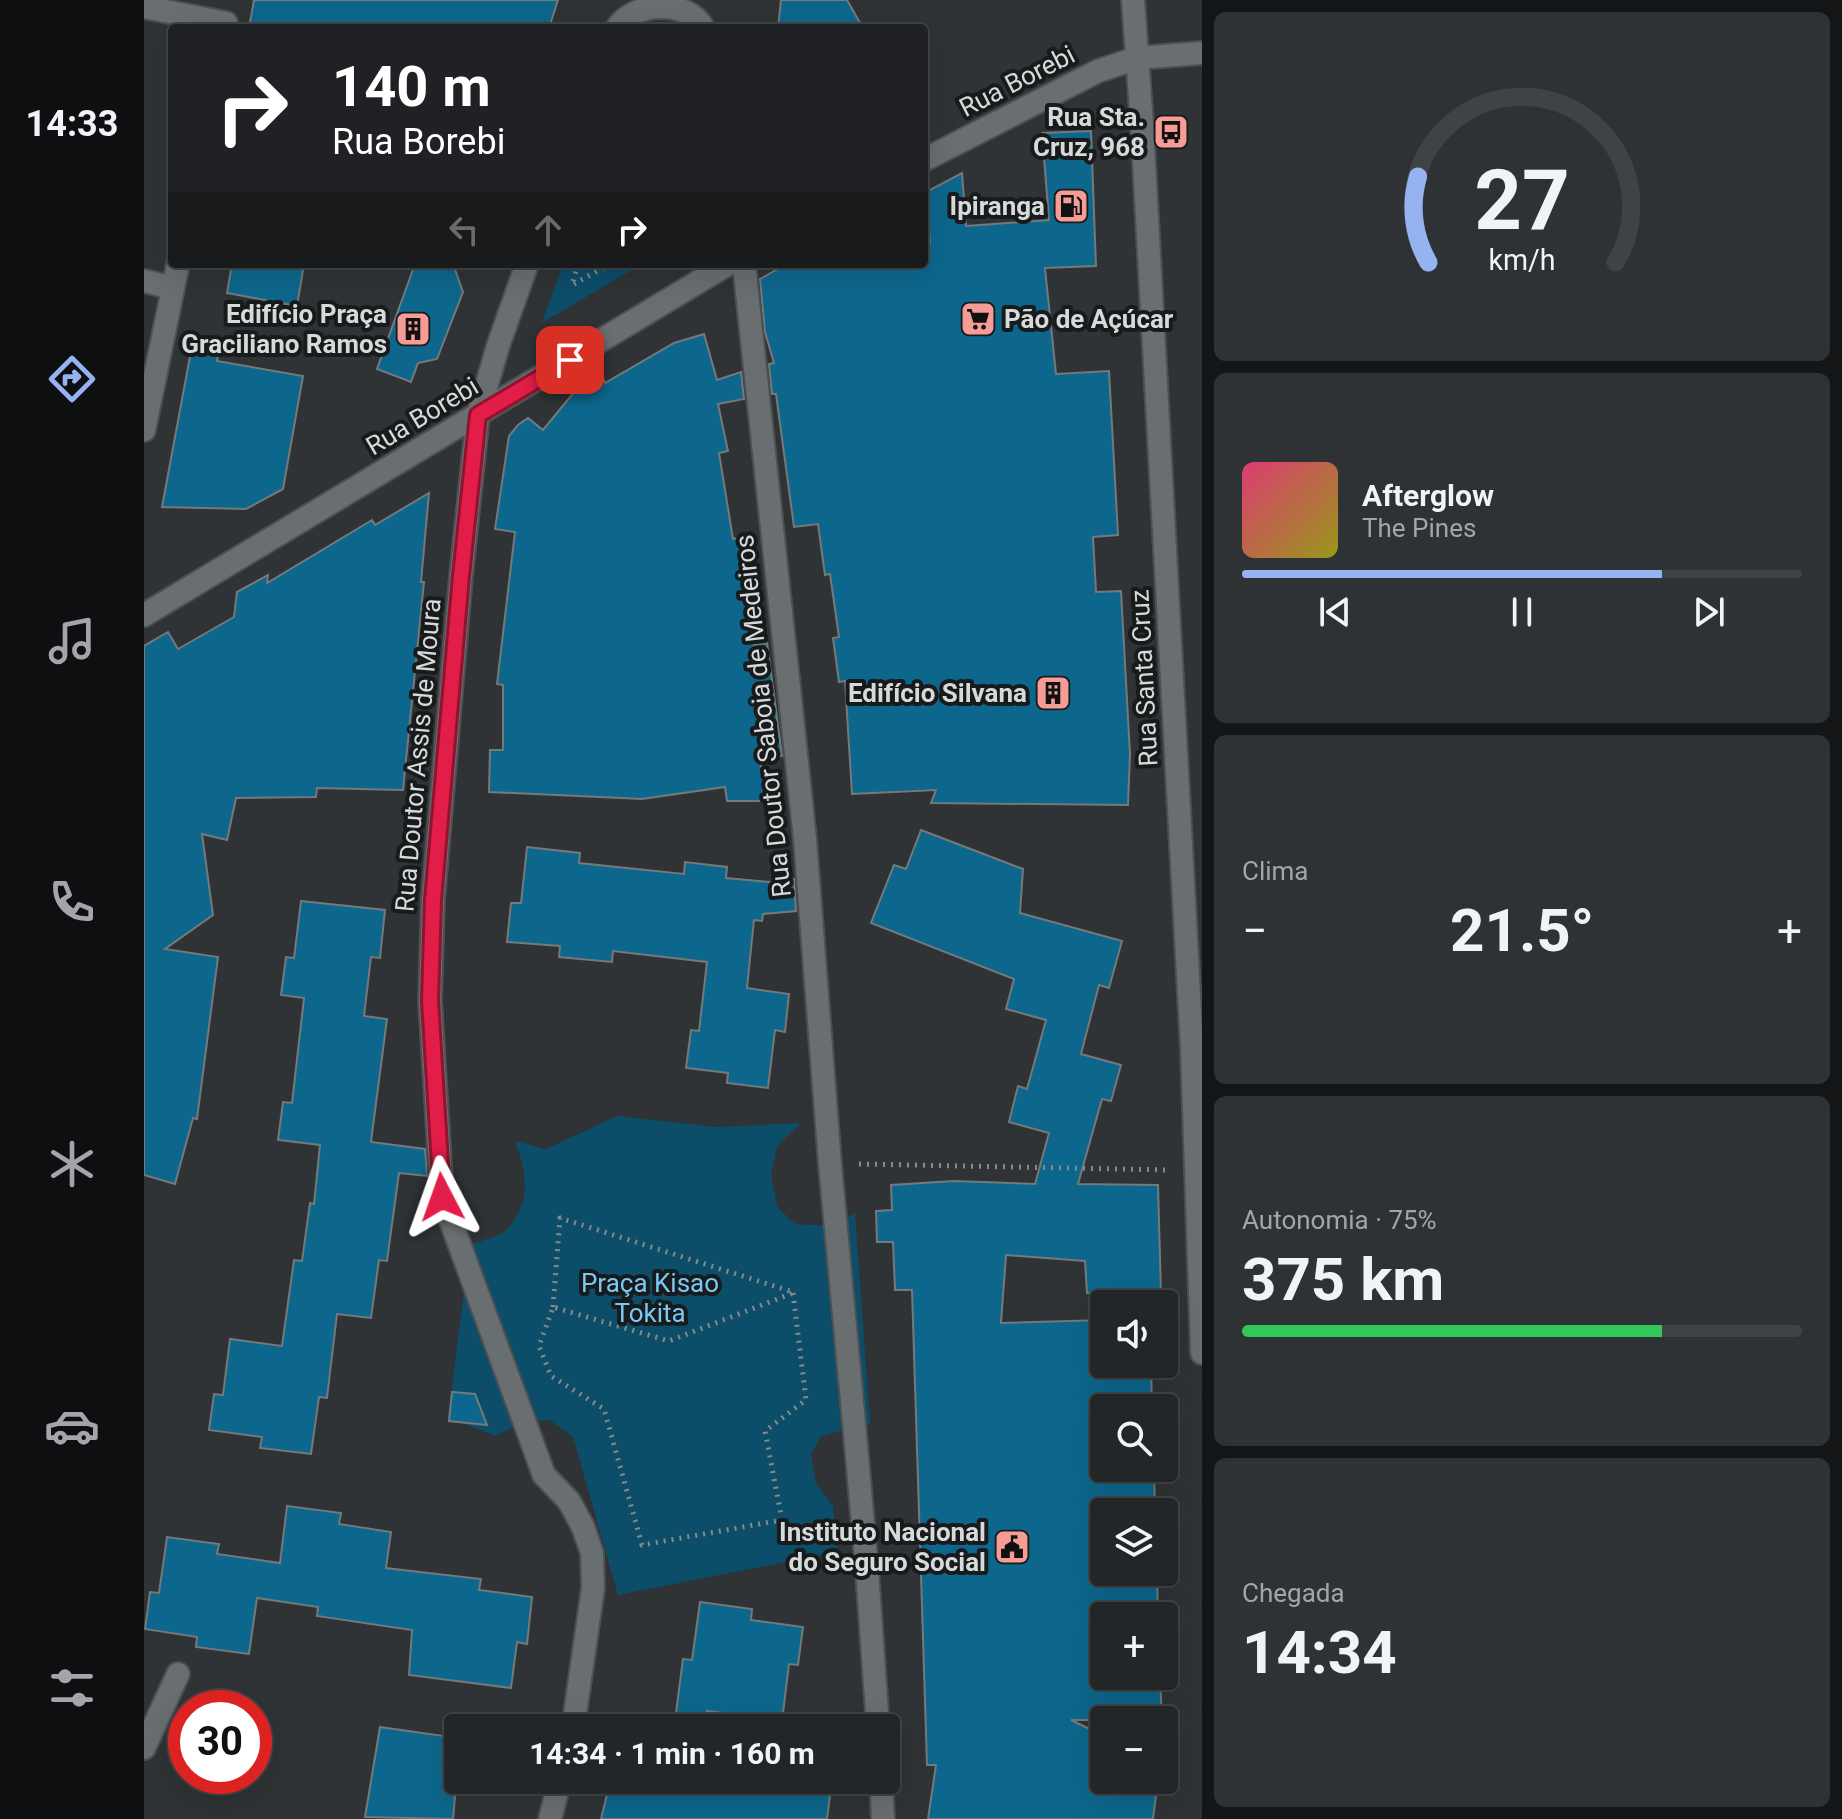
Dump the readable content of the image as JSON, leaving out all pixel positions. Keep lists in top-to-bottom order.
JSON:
{
  "streets": {
    "street": [
      "Rua Borebi",
      "Rua Santa Cruz",
      "Rua Doutor Saboia de Medeiros",
      "Rua Doutor Assis de Moura"
    ]
  },
  "crossings": [
    ["Rua Borebi", "Rua Santa Cruz"],
    ["Rua Borebi", "Rua Doutor Assis de Moura"]
  ],
  "parks": ["Praça Kisao Tokita"],
  "places": {
    "bus stop": ["Rua Sta. Cruz, 968"],
    "fuel station": ["Ipiranga"],
    "supermarket": ["Pão de Açúcar"],
    "building": ["Edifício Praça Graciliano Ramos", "Edifício Silvana"],
    "public building": ["Instituto Nacional do Seguro Social"]
  },
  "page": {
    "tabs": "14:33",
    "turn": ["140 m", "Rua Borebi"],
    "song": ["Afterglow", "The Pines"],
    "tile": [
      "Clima",
      ["Autonomia · 75%", "375 km"],
      ["Chegada", "14:34"]
    ],
    "heat": ["−", "21.5°", "+"],
    "map_buttons": ["+", "−"],
    "limit": "30",
    "trip": "14:34 · 1 min · 160 m",
    "gauge": ["27", "km/h"]
  }
}
